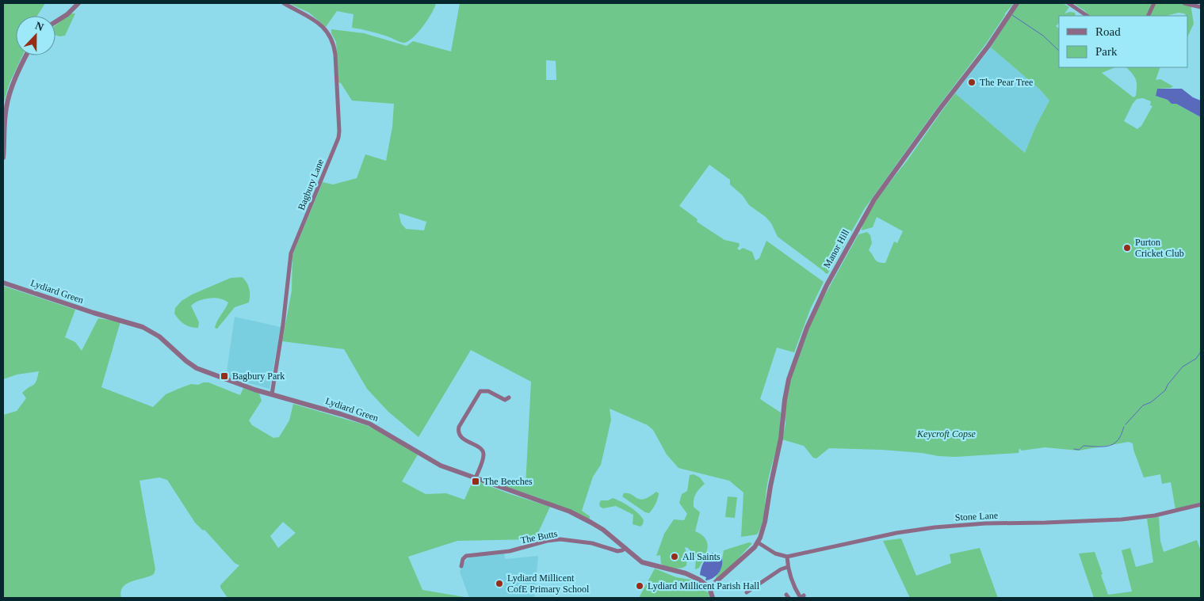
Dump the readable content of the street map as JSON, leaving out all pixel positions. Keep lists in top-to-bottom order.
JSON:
{
  "streets": {
    "street": [
      "Bagbury Lane",
      "Manor Hill",
      "Lydiard Green",
      "Stone Lane",
      "The Butts"
    ]
  },
  "crossings": [
    ["Bagbury Lane", "Lydiard Green"],
    ["Lydiard Green", "The Butts"]
  ],
  "parks": ["Keycroft Copse"],
  "places": {
    "other": [
      "The Pear Tree",
      "Purton Cricket Club",
      "All Saints",
      "Lydiard Millicent CofE Primary School",
      "Lydiard Millicent Parish Hall"
    ],
    "transit": ["Bagbury Park", "The Beeches"]
  },
  "legend": ["Road", "Park"],
  "north": "top"
}
